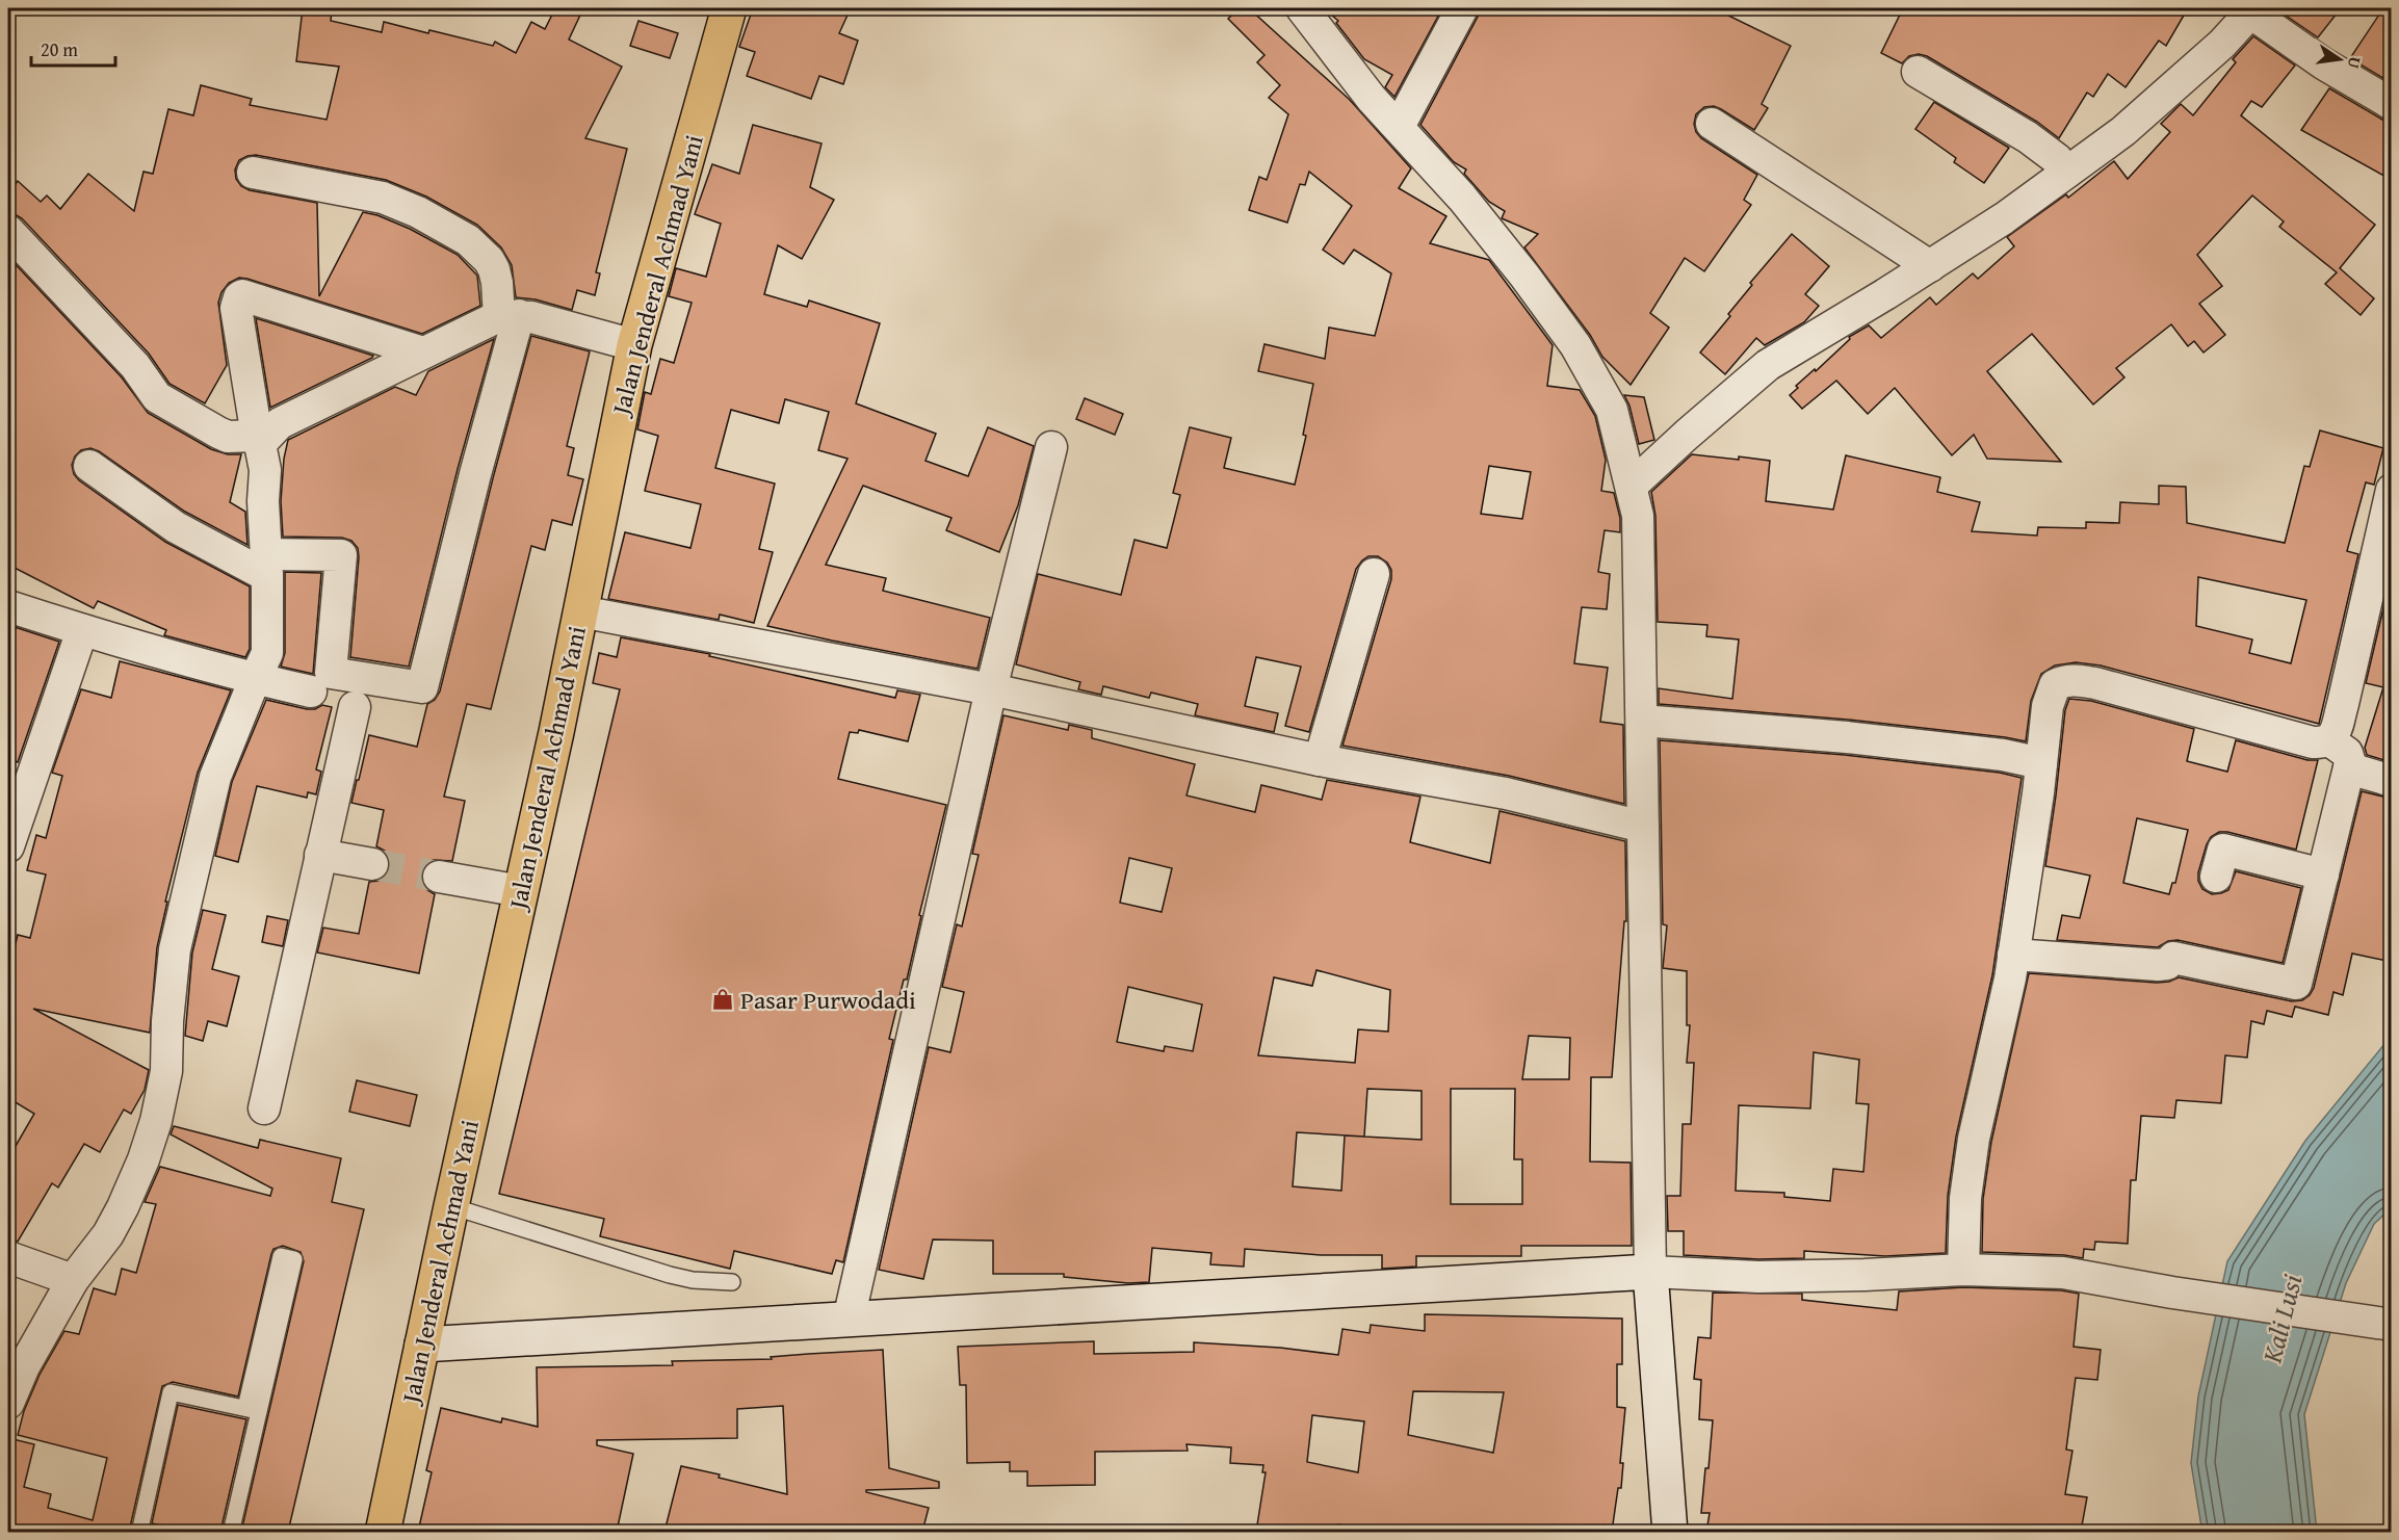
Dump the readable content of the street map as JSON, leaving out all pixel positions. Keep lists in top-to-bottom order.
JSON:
{
  "streets": {
    "main road": ["Jalan Jenderal Achmad Yani"]
  },
  "water": ["Kali Lusi"],
  "places": {
    "shop": ["Pasar Purwodadi"]
  },
  "scale_bar": "20 m",
  "north": "right"
}
